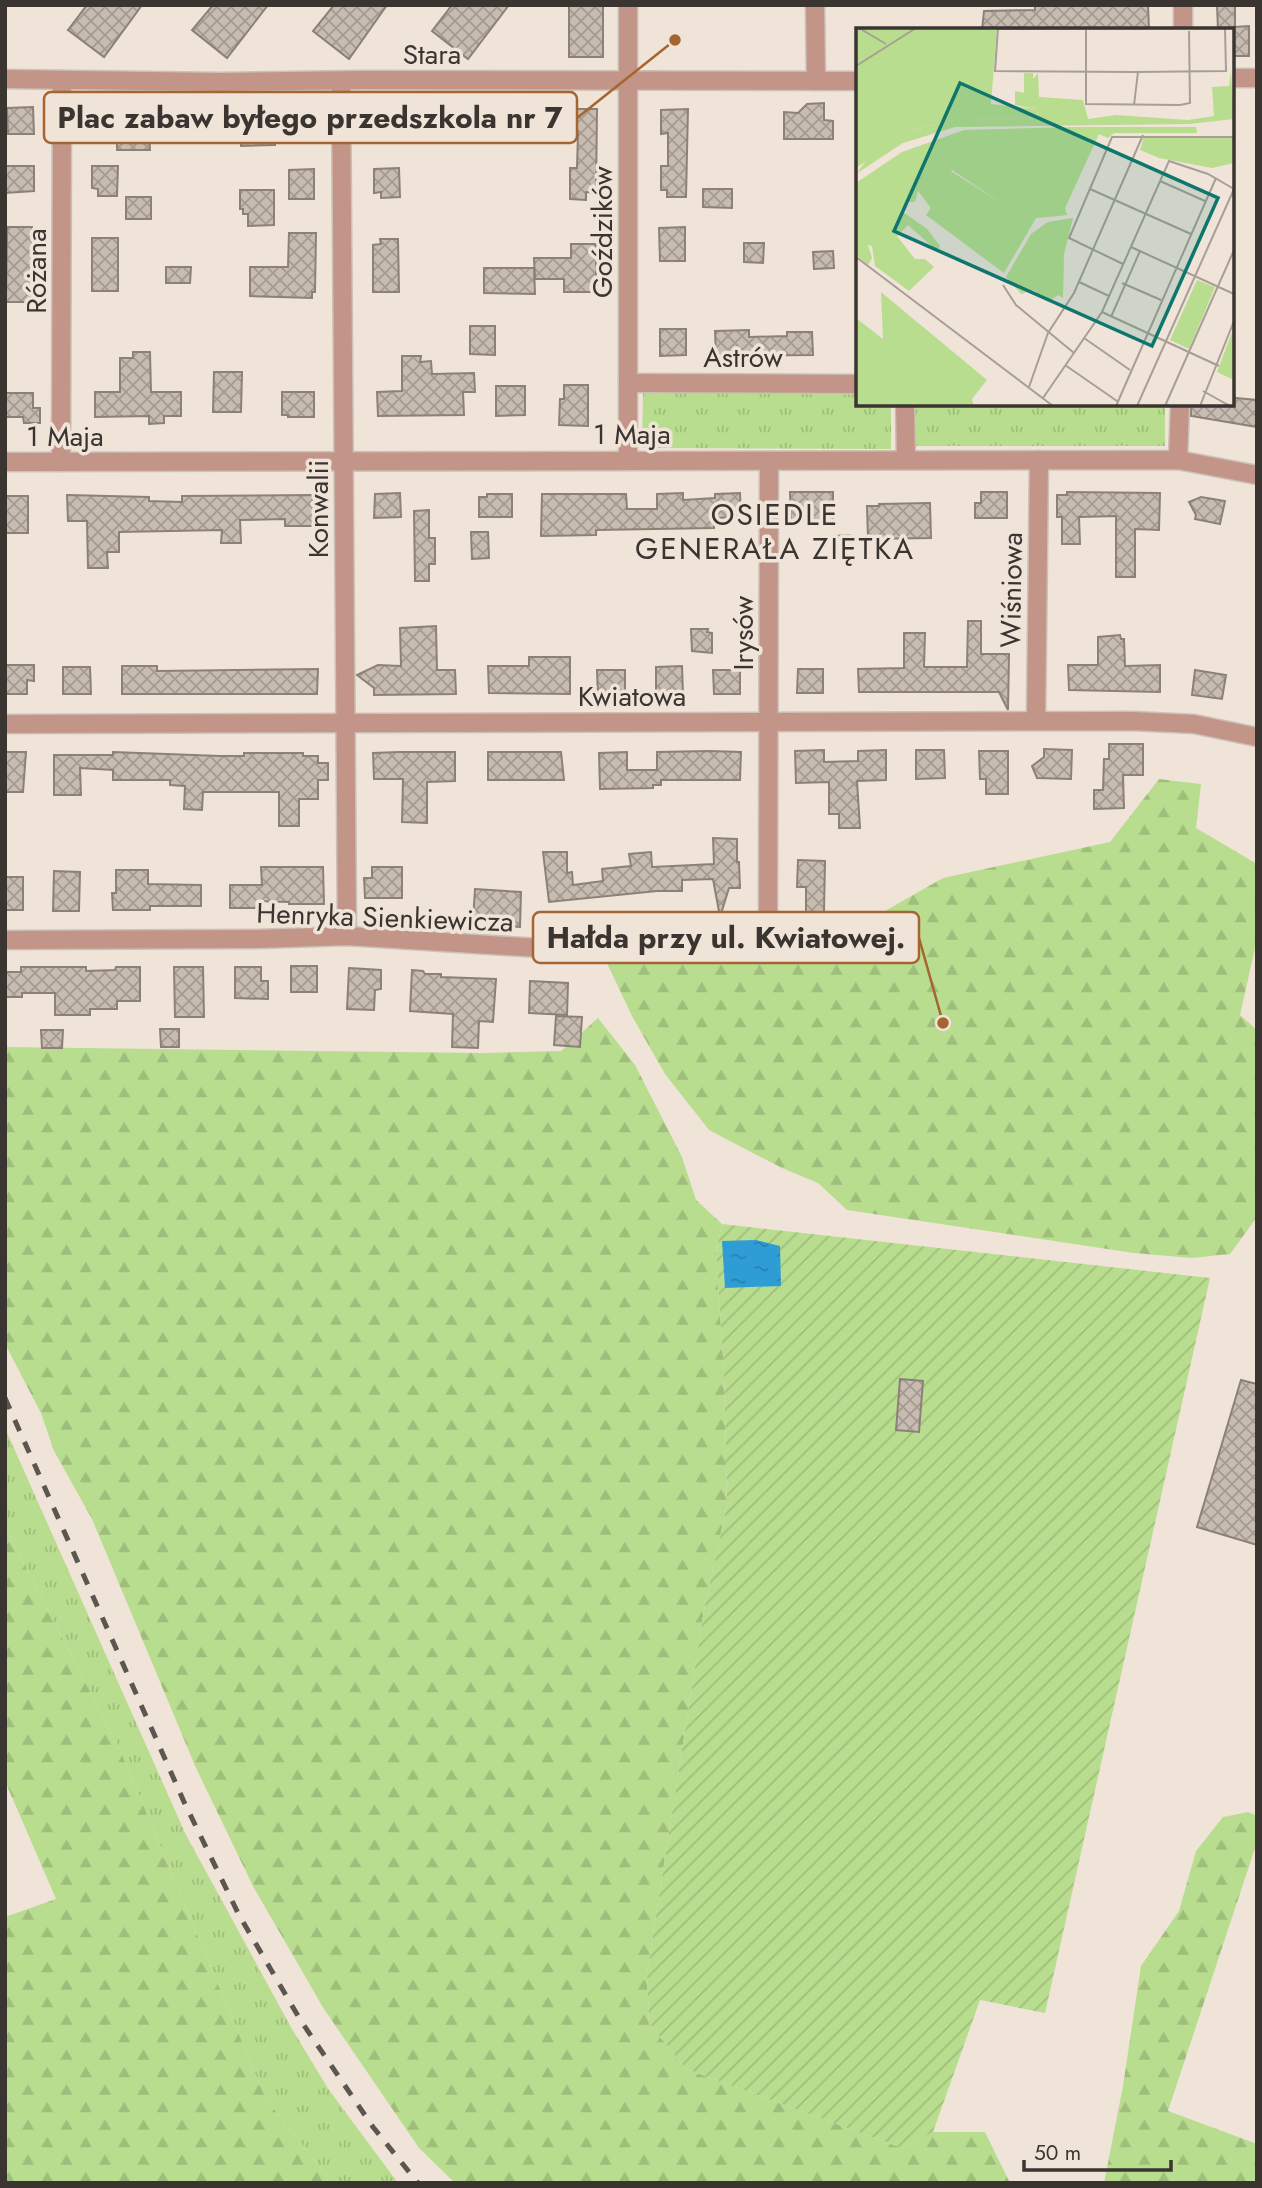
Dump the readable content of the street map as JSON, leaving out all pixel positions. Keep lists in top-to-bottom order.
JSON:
{
  "streets": {
    "street": [
      "Stara",
      "Goździków",
      "Różana",
      "Astrów",
      "1 Maja",
      "Konwalii",
      "Wiśniowa",
      "Irysów",
      "Kwiatowa",
      "Henryka Sienkiewicza"
    ]
  },
  "crossings": [
    ["Stara", "Goździków"],
    ["Stara", "Różana"],
    ["Stara", "Konwalii"],
    ["Goździków", "Astrów"],
    ["Goździków", "1 Maja"],
    ["Różana", "1 Maja"],
    ["1 Maja", "Konwalii"],
    ["1 Maja", "Wiśniowa"],
    ["1 Maja", "Irysów"],
    ["Konwalii", "Kwiatowa"],
    ["Konwalii", "Henryka Sienkiewicza"],
    ["Wiśniowa", "Kwiatowa"],
    ["Irysów", "Kwiatowa"],
    ["Irysów", "Henryka Sienkiewicza"],
    ["Kwiatowa", "Henryka Sienkiewicza"]
  ],
  "districts": ["OSIEDLE GENERAŁA ZIĘTKA"],
  "places": ["Plac zabaw byłego przedszkola nr 7", "Hałda przy ul. Kwiatowej."],
  "scale_bar": "50 m"
}
